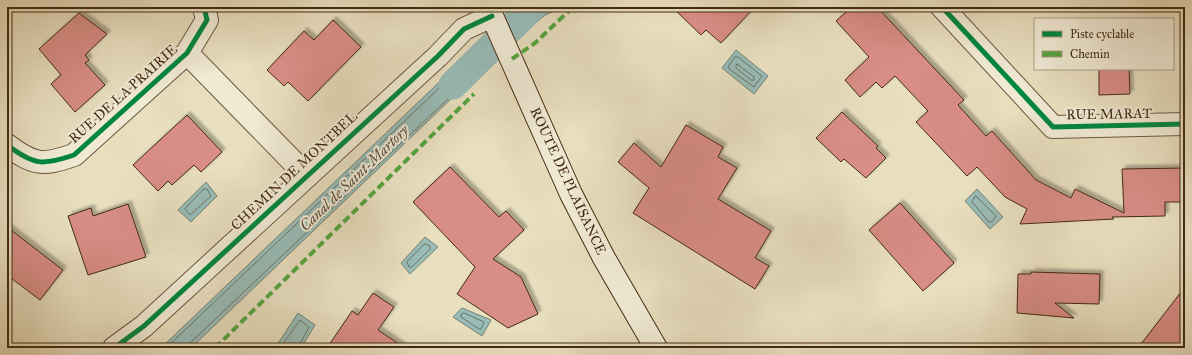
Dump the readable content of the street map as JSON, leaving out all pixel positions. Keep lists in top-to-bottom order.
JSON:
{
  "streets": {
    "street": [
      "RUE DE LA PRAIRIE",
      "RUE MARAT",
      "CHEMIN DE MONTBEL",
      "ROUTE DE PLAISANCE"
    ]
  },
  "crossings": [
    ["CHEMIN DE MONTBEL", "ROUTE DE PLAISANCE"]
  ],
  "water": ["Canal de Saint-Martory"],
  "legend": ["Piste cyclable", "Chemin"]
}
